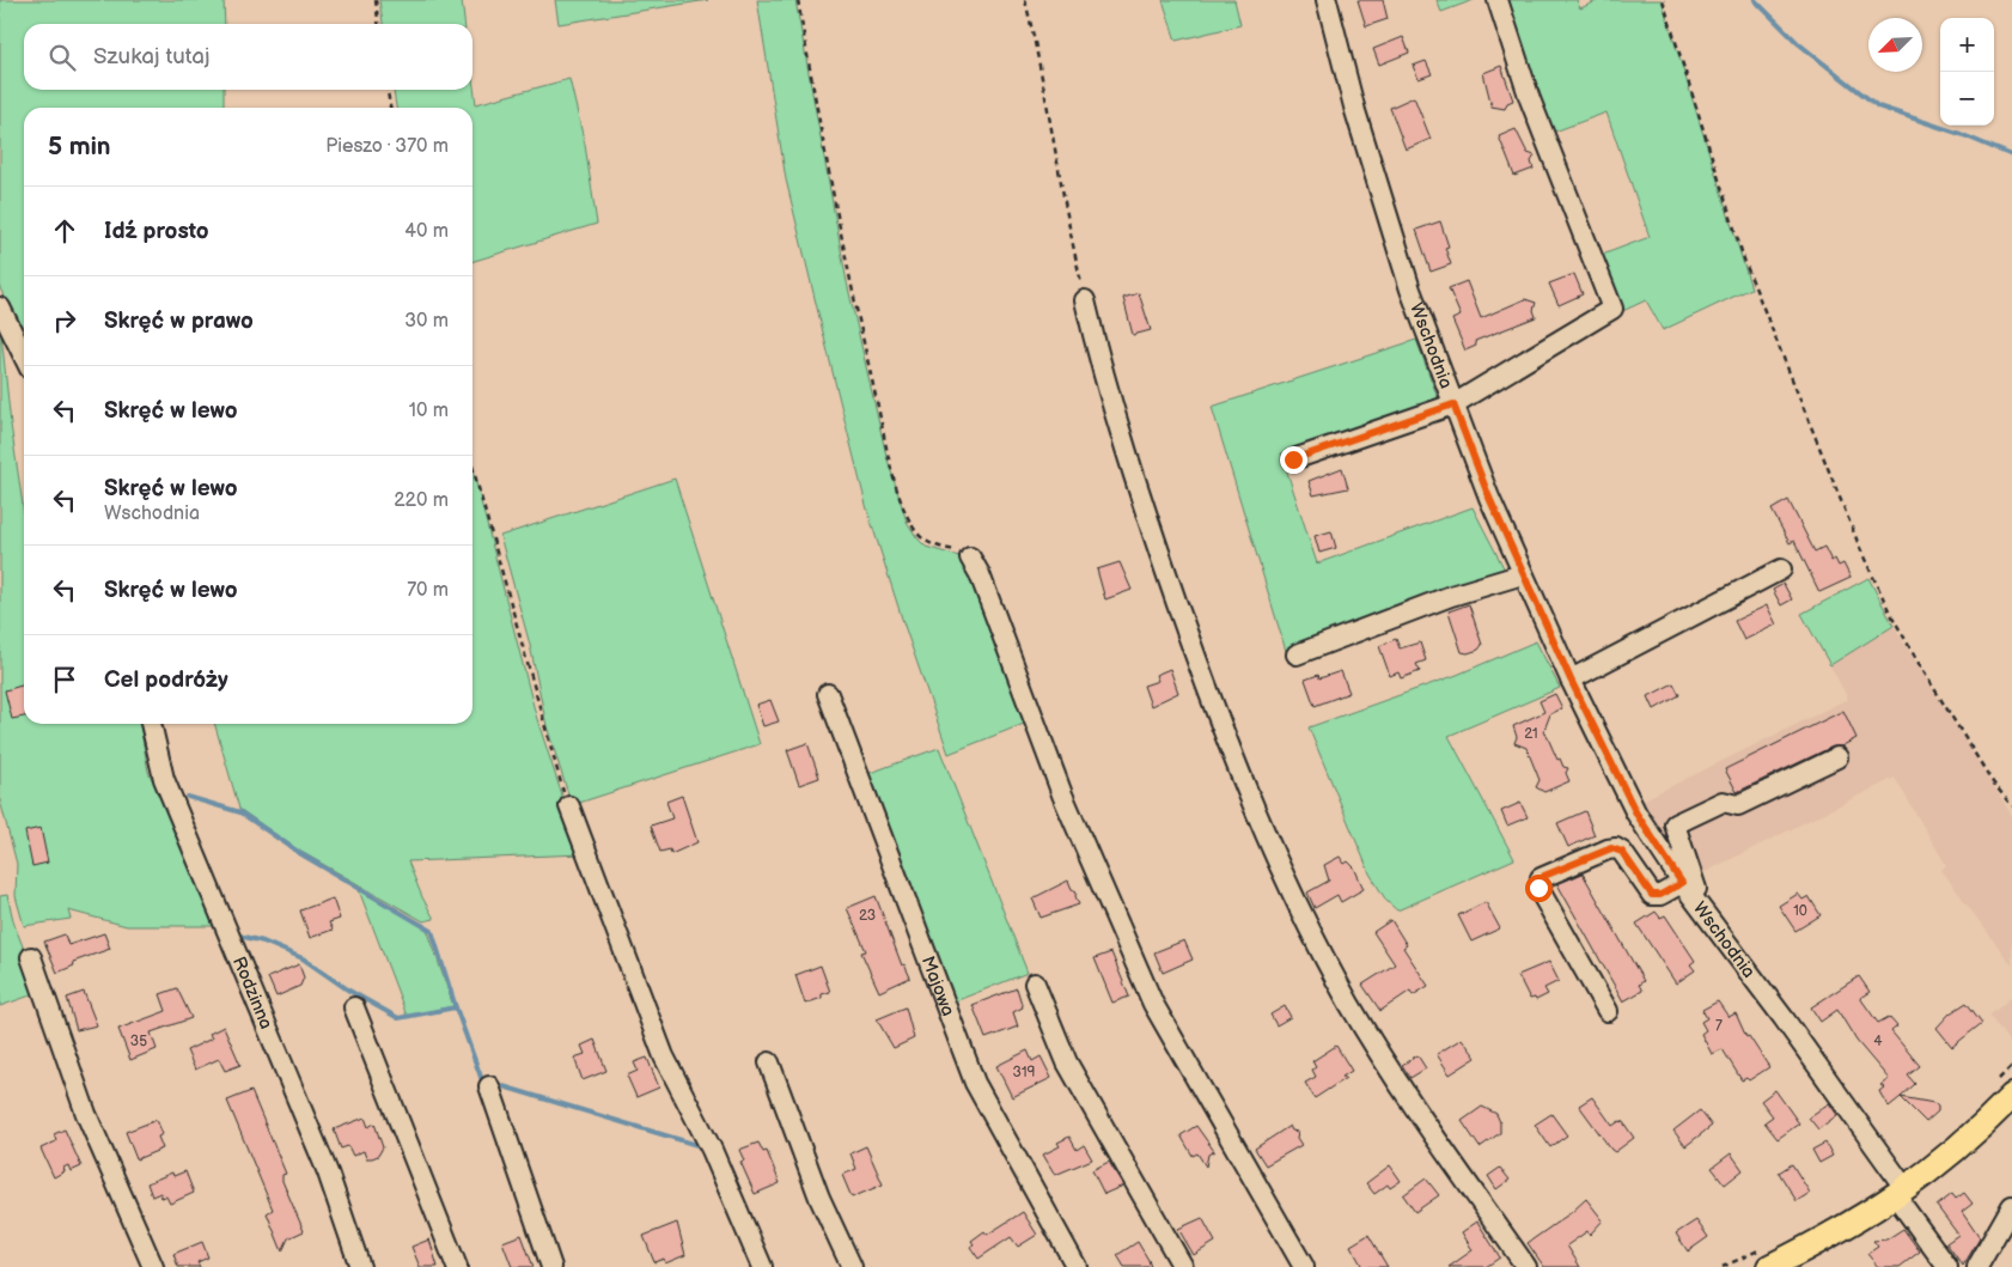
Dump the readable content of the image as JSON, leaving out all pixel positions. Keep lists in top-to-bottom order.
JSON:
{
  "streets": {
    "street": ["Wschodnia", "Majowa", "Rodzinna"]
  },
  "house_numbers": [
    "21",
    "10",
    "23",
    "7",
    "35",
    "4",
    "319"
  ],
  "north": "bottom left",
  "page": {
    "map_buttons": ["+", "−"],
    "search": "Szukaj tutaj",
    "heading": ["5 min", "Pieszo · 370 m"],
    "list": [
      ["Idź prosto", "40 m"],
      ["Skręć w prawo", "30 m"],
      ["Skręć w lewo", "10 m"],
      ["Skręć w lewo", "Wschodnia", "220 m"],
      ["Skręć w lewo", "70 m"],
      "Cel podróży"
    ]
  }
}
